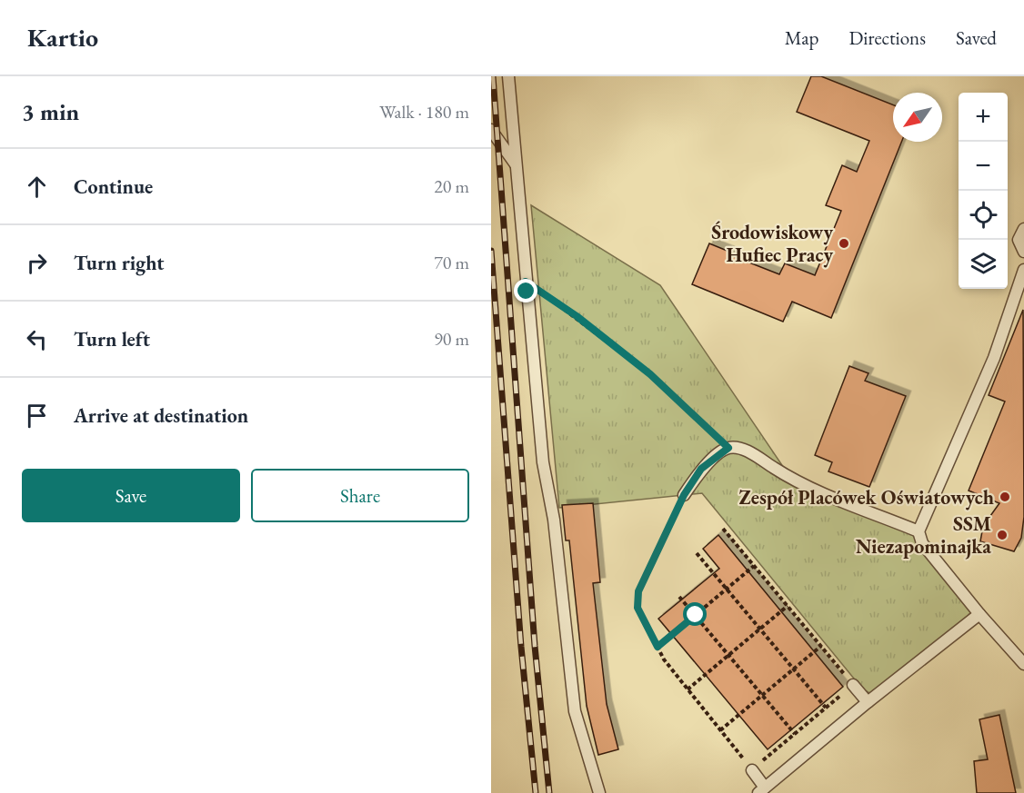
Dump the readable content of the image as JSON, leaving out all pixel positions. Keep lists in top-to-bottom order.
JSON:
{
  "places": ["Środowiskowy Hufiec Pracy", "Zespół Placówek Oświatowych", "SSM Niezapominajka"],
  "north": "bottom left",
  "page": {
    "header": "Kartio",
    "nav": ["Map", "Directions", "Saved"],
    "heading": ["3 min", "Walk · 180 m"],
    "map_buttons": ["+", "−"],
    "list": [
      ["Continue", "20 m"],
      ["Turn right", "70 m"],
      ["Turn left", "90 m"],
      "Arrive at destination"
    ],
    "buttons": ["Save", "Share"]
  }
}
